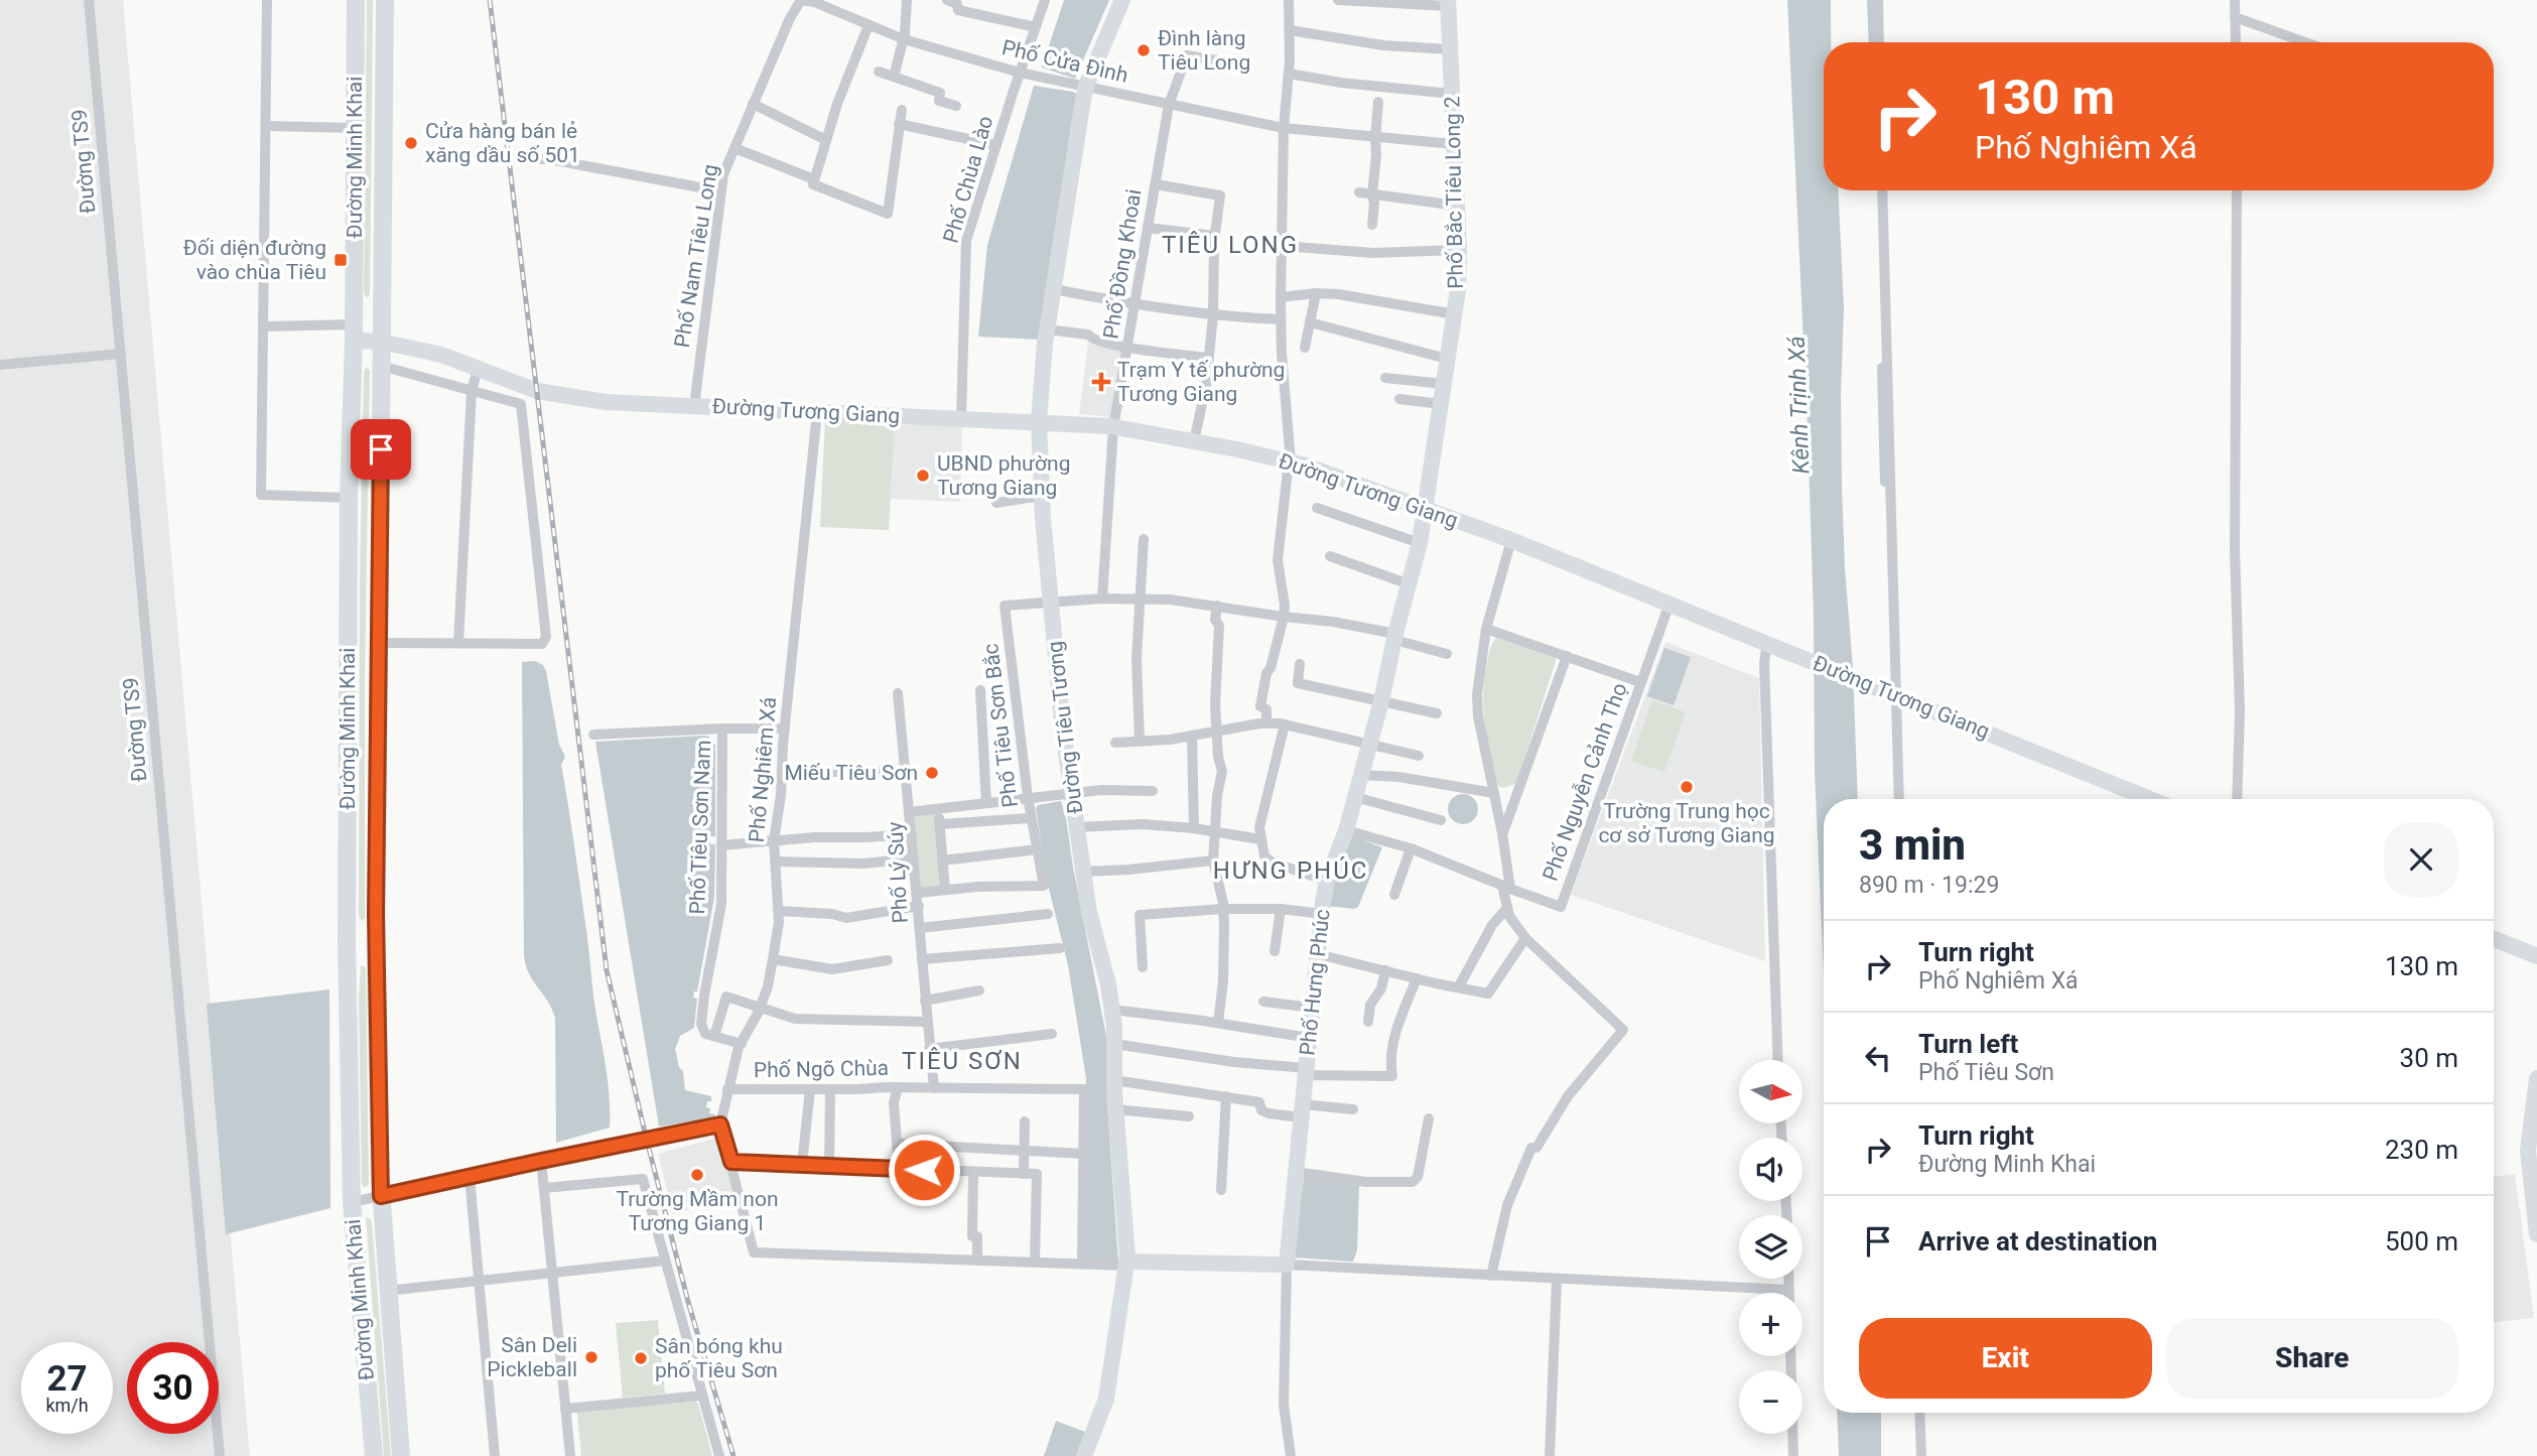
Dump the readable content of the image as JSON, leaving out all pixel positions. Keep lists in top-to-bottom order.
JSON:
{
  "streets": {
    "main road": ["Đường Minh Khai"],
    "street": [
      "Phố Cửa Đình",
      "Đường TS9",
      "Phố Chùa Lào",
      "Phố Bắc Tiêu Long 2",
      "Phố Nam Tiêu Long",
      "Phố Đồng Khoai",
      "Đường Tương Giang",
      "Phố Tiêu Sơn Bắc",
      "Đường Tiêu Tương",
      "Phố Nghiêm Xá",
      "Phố Nguyễn Cảnh Thọ",
      "Phố Tiêu Sơn Nam",
      "Phố Lý Súy",
      "Phố Hưng Phúc",
      "Phố Ngõ Chùa"
    ]
  },
  "crossings": [
    ["Phố Cửa Đình", "Phố Chùa Lào"],
    ["Phố Cửa Đình", "Phố Bắc Tiêu Long 2"],
    ["Phố Cửa Đình", "Phố Nam Tiêu Long"],
    ["Phố Cửa Đình", "Phố Đồng Khoai"],
    ["Phố Cửa Đình", "Đường Tiêu Tương"],
    ["Đường Minh Khai", "Đường Tương Giang"],
    ["Phố Chùa Lào", "Đường Tương Giang"],
    ["Phố Bắc Tiêu Long 2", "Đường Tương Giang"],
    ["Phố Bắc Tiêu Long 2", "Phố Hưng Phúc"],
    ["Phố Nam Tiêu Long", "Đường Tương Giang"],
    ["Phố Đồng Khoai", "Đường Tương Giang"],
    ["Đường Tương Giang", "Đường Tiêu Tương"],
    ["Đường Tương Giang", "Phố Nghiêm Xá"],
    ["Đường Tương Giang", "Phố Nguyễn Cảnh Thọ"],
    ["Đường Tương Giang", "Phố Hưng Phúc"],
    ["Phố Tiêu Sơn Bắc", "Đường Tiêu Tương"],
    ["Phố Tiêu Sơn Bắc", "Phố Lý Súy"],
    ["Đường Tiêu Tương", "Phố Nghiêm Xá"],
    ["Đường Tiêu Tương", "Phố Lý Súy"],
    ["Phố Nghiêm Xá", "Phố Tiêu Sơn Nam"],
    ["Phố Nghiêm Xá", "Phố Ngõ Chùa"],
    ["Phố Lý Súy", "Phố Ngõ Chùa"]
  ],
  "districts": ["TIÊU LONG", "HƯNG PHÚC", "TIÊU SƠN"],
  "water": ["Kênh Trịnh Xá"],
  "places": {
    "other": [
      "Đình làng Tiêu Long",
      "Cửa hàng bán lẻ xăng dầu số 501",
      "UBND phường Tương Giang",
      "Miếu Tiêu Sơn",
      "Trường Trung học cơ sở Tương Giang",
      "Trường Mầm non Tương Giang 1",
      "Sân Deli Pickleball",
      "Sân bóng khu phố Tiêu Sơn"
    ],
    "transit": ["Đối diện đường vào chùa Tiêu"],
    "health": ["Trạm Y tế phường Tương Giang"]
  },
  "north": "right",
  "page": {
    "turn": ["130 m", "Phố Nghiêm Xá"],
    "heading": ["3 min", "890 m · 19:29"],
    "list": [
      {
        "name": "Turn right",
        "note": "Phố Nghiêm Xá",
        "value": "130 m"
      },
      {
        "name": "Turn left",
        "note": "Phố Tiêu Sơn",
        "value": "30 m"
      },
      {
        "name": "Turn right",
        "note": "Đường Minh Khai",
        "value": "230 m"
      },
      {
        "name": "Arrive at destination",
        "value": "500 m"
      }
    ],
    "map_buttons": ["+", "−"],
    "buttons": ["Exit", "Share"],
    "speed": "27 km/h",
    "limit": "30"
  }
}
